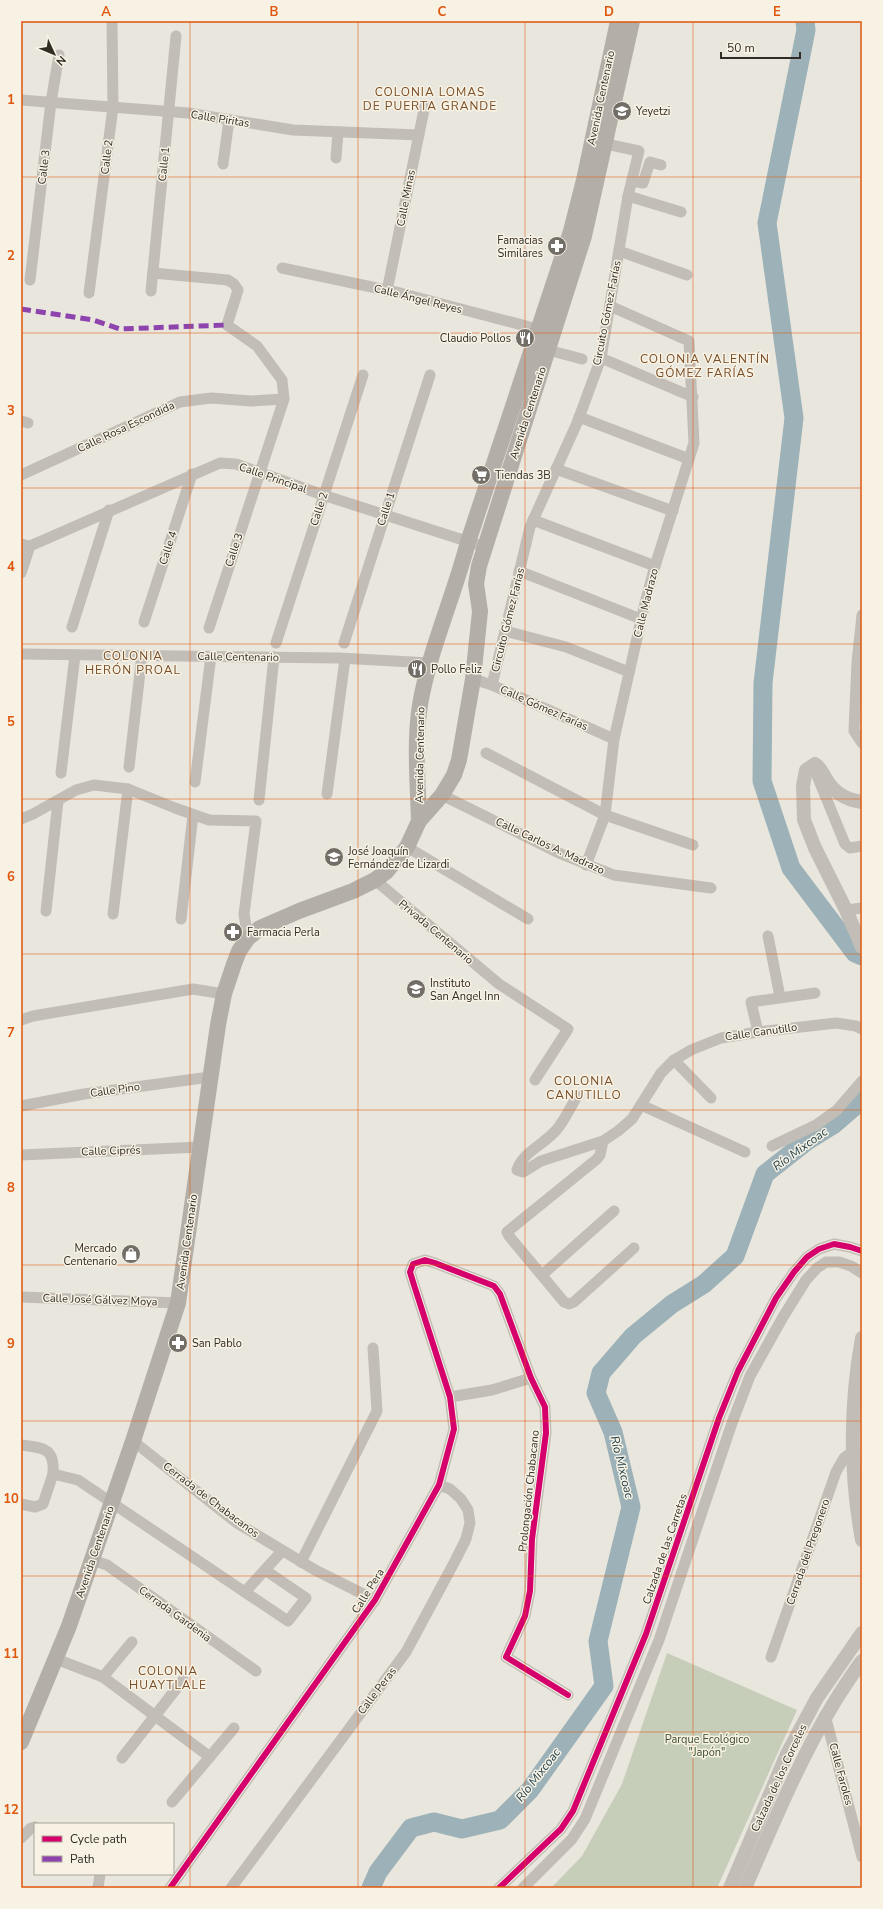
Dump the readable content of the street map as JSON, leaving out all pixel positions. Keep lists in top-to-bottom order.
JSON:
{
  "streets": {
    "main road": ["Avenida Centenario"],
    "street": [
      "Calle Piritas",
      "Calle 2",
      "Calle 1",
      "Calle 3",
      "Calle Minas",
      "Calle Ángel Reyes",
      "Circuito Gómez Farías",
      "Calle Rosa Escondida",
      "Calle Principal",
      "Calle 4",
      "Calle Madrazo",
      "Calle Centenario",
      "Calle Gómez Farías",
      "Calle Carlos A. Madrazo",
      "Privada Centenario",
      "Calle Canutillo",
      "Calle Pino",
      "Calle Ciprés",
      "Calle José Gálvez Moya",
      "Prolongación Chabacano",
      "Cerrada de Chabacanos",
      "Calzada de las Carretas",
      "Cerrada del Pregonero",
      "Calle Pera",
      "Cerrada Gardenia",
      "Calle Peras",
      "Calle Faroles",
      "Calzada de los Corceles"
    ]
  },
  "crossings": [
    ["Avenida Centenario", "Calle Ángel Reyes"],
    ["Avenida Centenario", "Circuito Gómez Farías"],
    ["Avenida Centenario", "Calle Principal"],
    ["Avenida Centenario", "Calle Centenario"],
    ["Avenida Centenario", "Calle Gómez Farías"],
    ["Avenida Centenario", "Calle Carlos A. Madrazo"],
    ["Avenida Centenario", "Privada Centenario"],
    ["Avenida Centenario", "Calle Pino"],
    ["Avenida Centenario", "Calle Ciprés"],
    ["Avenida Centenario", "Calle José Gálvez Moya"],
    ["Avenida Centenario", "Cerrada de Chabacanos"],
    ["Avenida Centenario", "Cerrada Gardenia"],
    ["Calle Piritas", "Calle 2"],
    ["Calle Piritas", "Calle 1"],
    ["Calle Piritas", "Calle 3"],
    ["Calle Piritas", "Calle Minas"],
    ["Calle 2", "Calle Principal"],
    ["Calle 1", "Calle Principal"],
    ["Calle 3", "Calle Principal"],
    ["Calle Minas", "Calle Ángel Reyes"],
    ["Circuito Gómez Farías", "Calle Madrazo"],
    ["Circuito Gómez Farías", "Calle Gómez Farías"],
    ["Calle Principal", "Calle 4"],
    ["Calle Madrazo", "Calle Gómez Farías"],
    ["Calle Madrazo", "Calle Carlos A. Madrazo"],
    ["Prolongación Chabacano", "Calle Pera"],
    ["Cerrada de Chabacanos", "Calle Pera"],
    ["Calle Pera", "Calle Peras"],
    ["Calle Faroles", "Calzada de los Corceles"]
  ],
  "districts": [
    "COLONIA LOMAS DE PUERTA GRANDE",
    "COLONIA VALENTÍN GÓMEZ FARÍAS",
    "COLONIA HERÓN PROAL",
    "COLONIA CANUTILLO",
    "COLONIA HUAYTLALE"
  ],
  "water": ["Río Mixcoac"],
  "parks": ["Parque Ecológico \"Japón\""],
  "places": {
    "school or university": ["Yeyetzi", "José Joaquín Fernández de Lizardi", "Instituto San Angel Inn"],
    "pharmacy": ["Famacias Similares", "Farmacia Perla", "San Pablo"],
    "restaurant": ["Claudio Pollos", "Pollo Feliz"],
    "supermarket": ["Tiendas 3B"],
    "shop": ["Mercado Centenario"]
  },
  "legend": ["Cycle path", "Path"],
  "scale_bar": "50 m",
  "north": "bottom right",
  "grid": {
    "columns": [
      "A",
      "B",
      "C",
      "D",
      "E"
    ],
    "rows": [
      "1",
      "2",
      "3",
      "4",
      "5",
      "6",
      "7",
      "8",
      "9",
      "10",
      "11",
      "12"
    ]
  }
}
